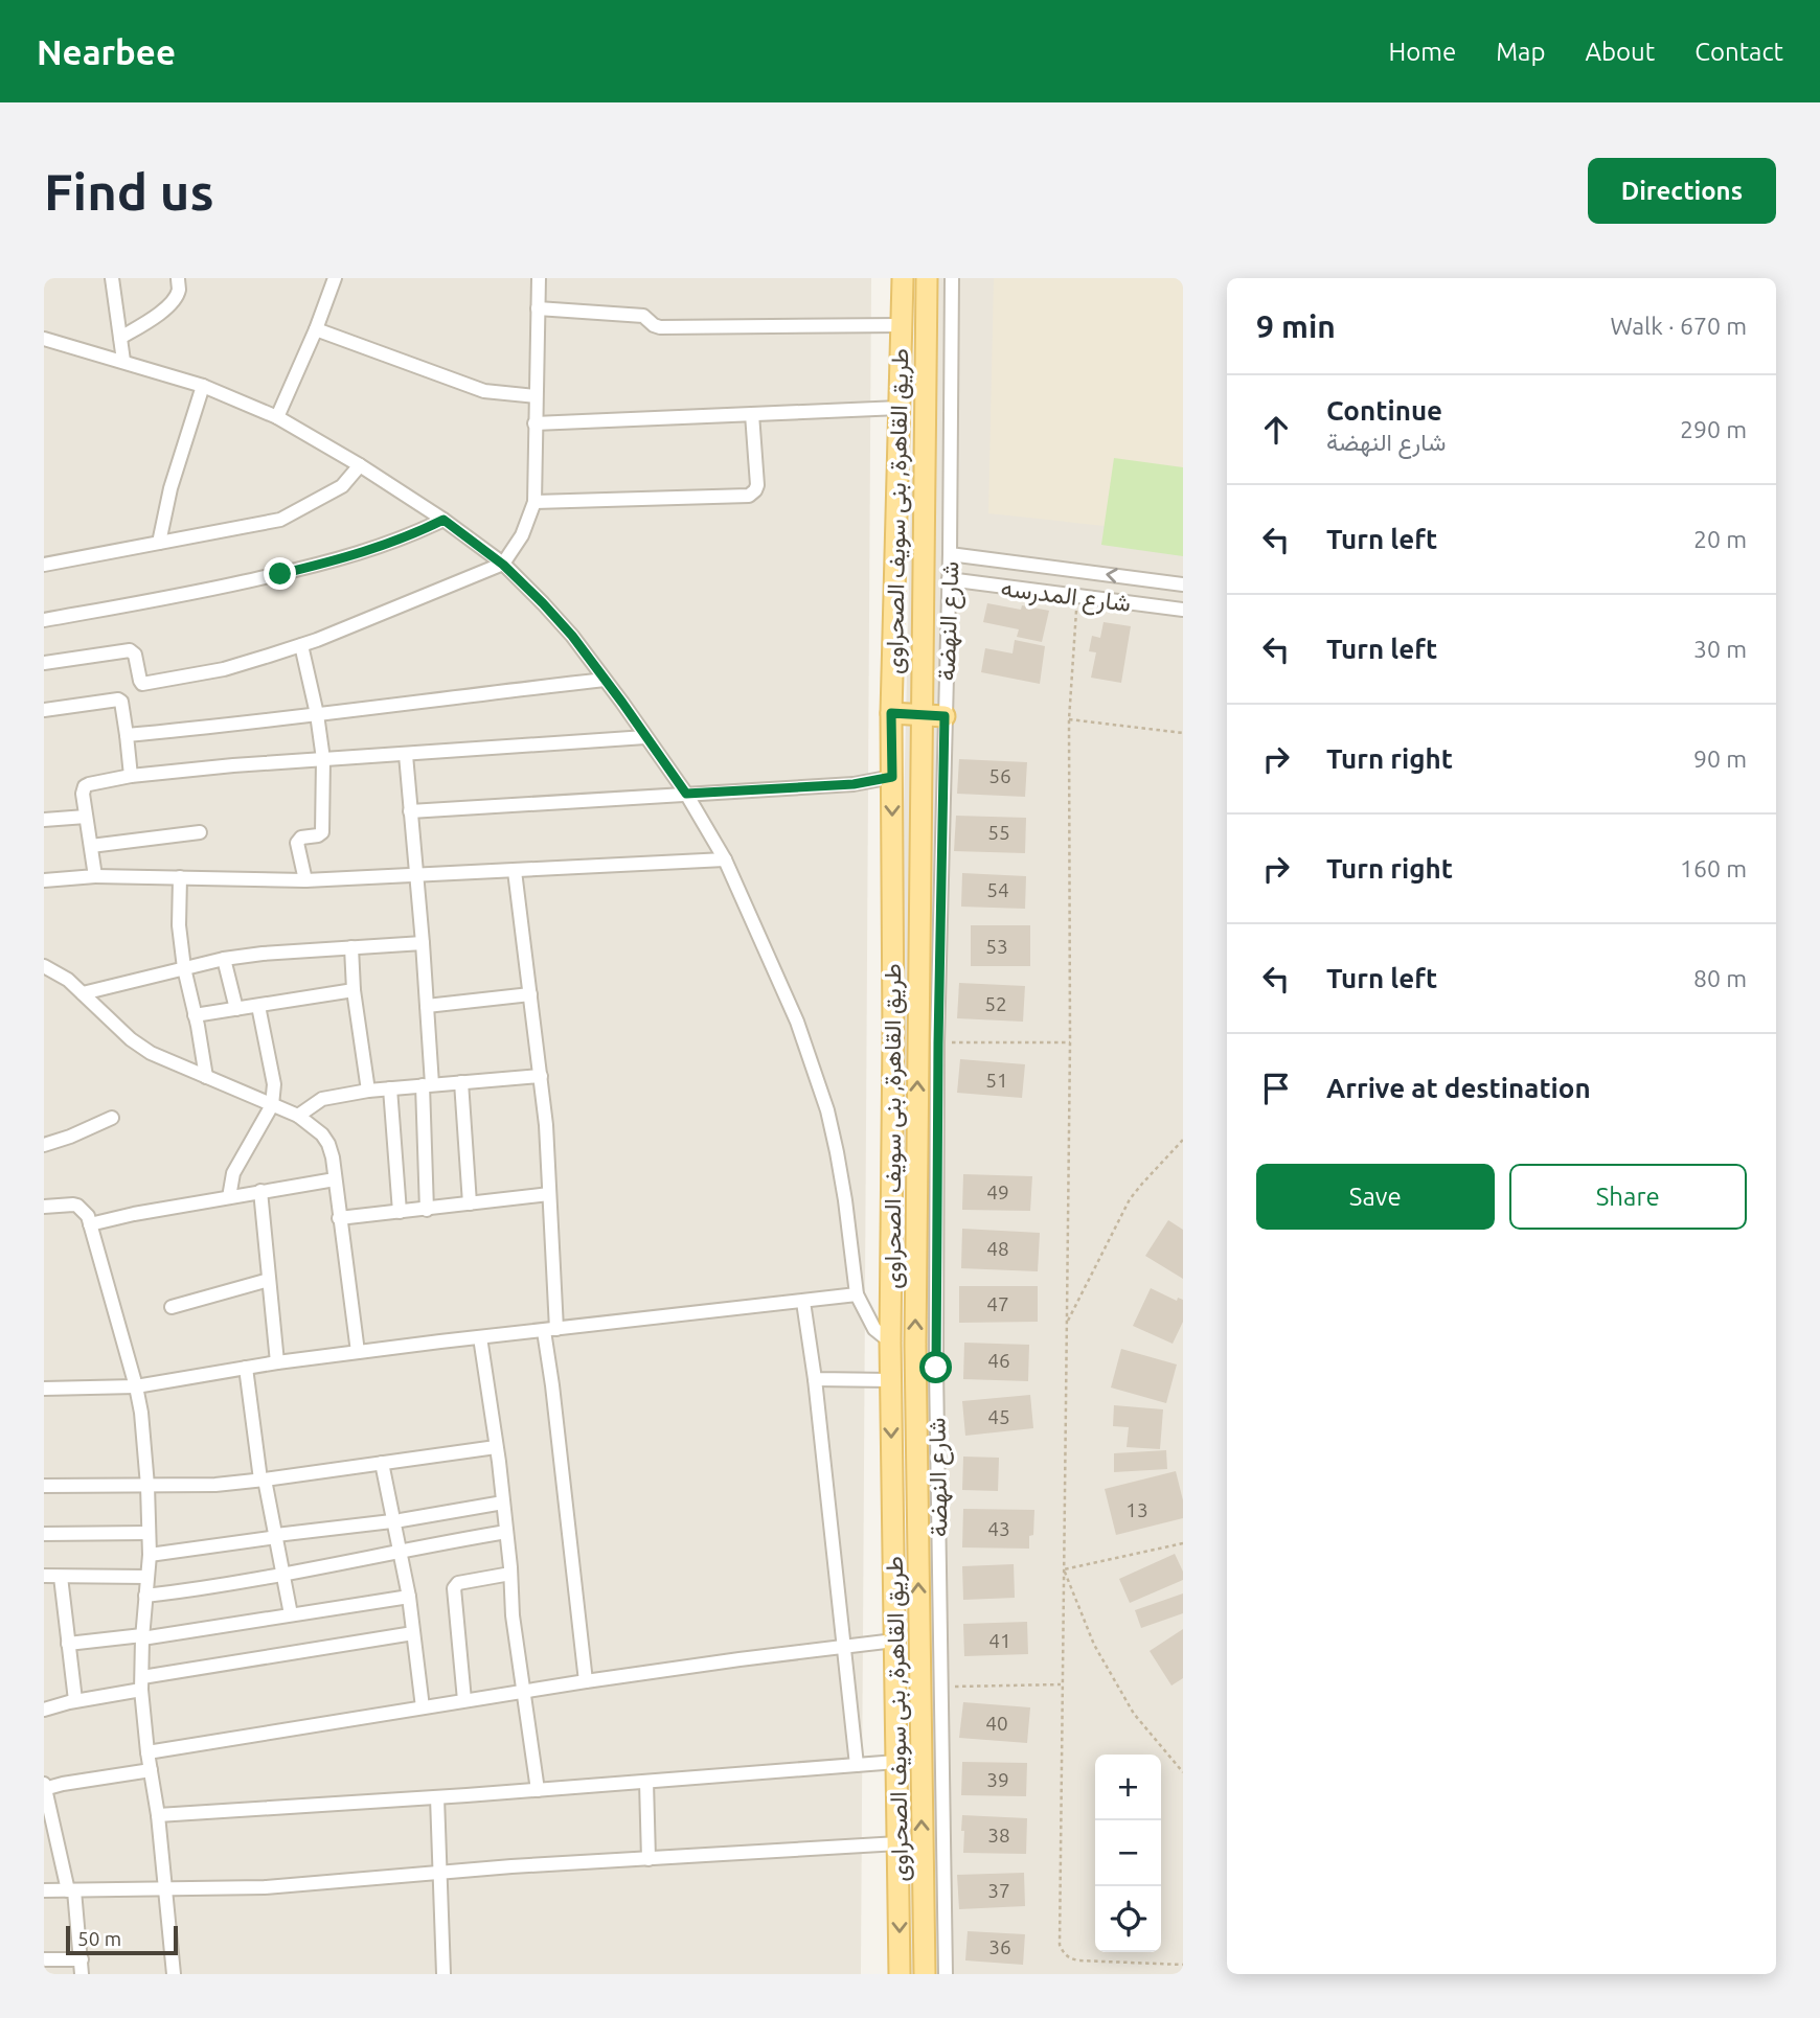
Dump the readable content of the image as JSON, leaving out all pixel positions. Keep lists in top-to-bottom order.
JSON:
{
  "streets": {
    "main road": ["طريق القاهرة, بنى سويف الصحراوى"],
    "street": ["شارع المدرسه", "شارع النهضة"]
  },
  "crossings": [
    ["شارع المدرسه", "شارع النهضة"]
  ],
  "house_numbers": [
    "56",
    "55",
    "54",
    "53",
    "52",
    "51",
    "49",
    "48",
    "47",
    "46",
    "45",
    "13",
    "43",
    "41",
    "40",
    "39",
    "38",
    "37",
    "36"
  ],
  "scale_bar": "50 m",
  "page": {
    "header": "Nearbee",
    "nav": [
      "Home",
      "Map",
      "About",
      "Contact"
    ],
    "buttons": [
      "Directions",
      ["Save", "Share"]
    ],
    "title": "Find us",
    "heading": ["9 min", "Walk · 670 m"],
    "list": [
      ["Continue", "شارع النهضة", "290 m"],
      ["Turn left", "20 m"],
      ["Turn left", "30 m"],
      ["Turn right", "90 m"],
      ["Turn right", "160 m"],
      ["Turn left", "80 m"],
      "Arrive at destination"
    ],
    "map_buttons": ["+", "−"],
    "scale": "50 m"
  }
}
